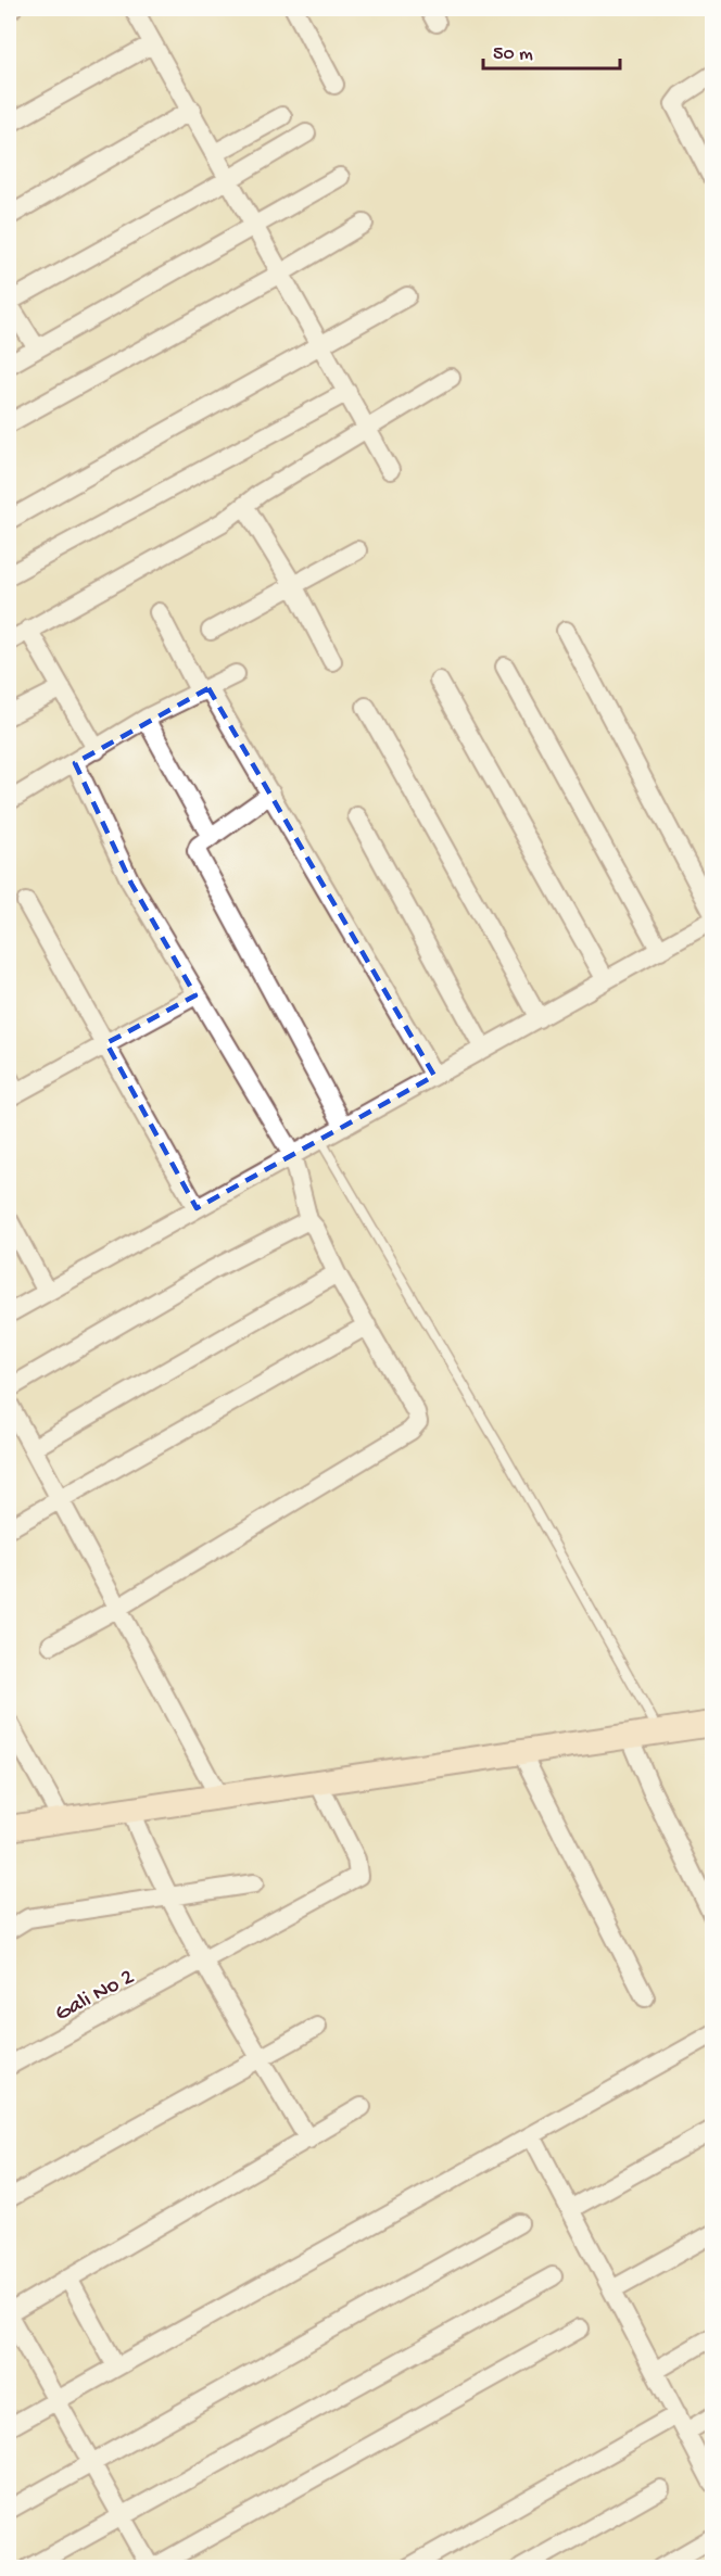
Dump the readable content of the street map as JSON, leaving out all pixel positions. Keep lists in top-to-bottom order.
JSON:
{
  "streets": {
    "street": ["Gali No 2"]
  },
  "scale_bar": "50 m"
}
